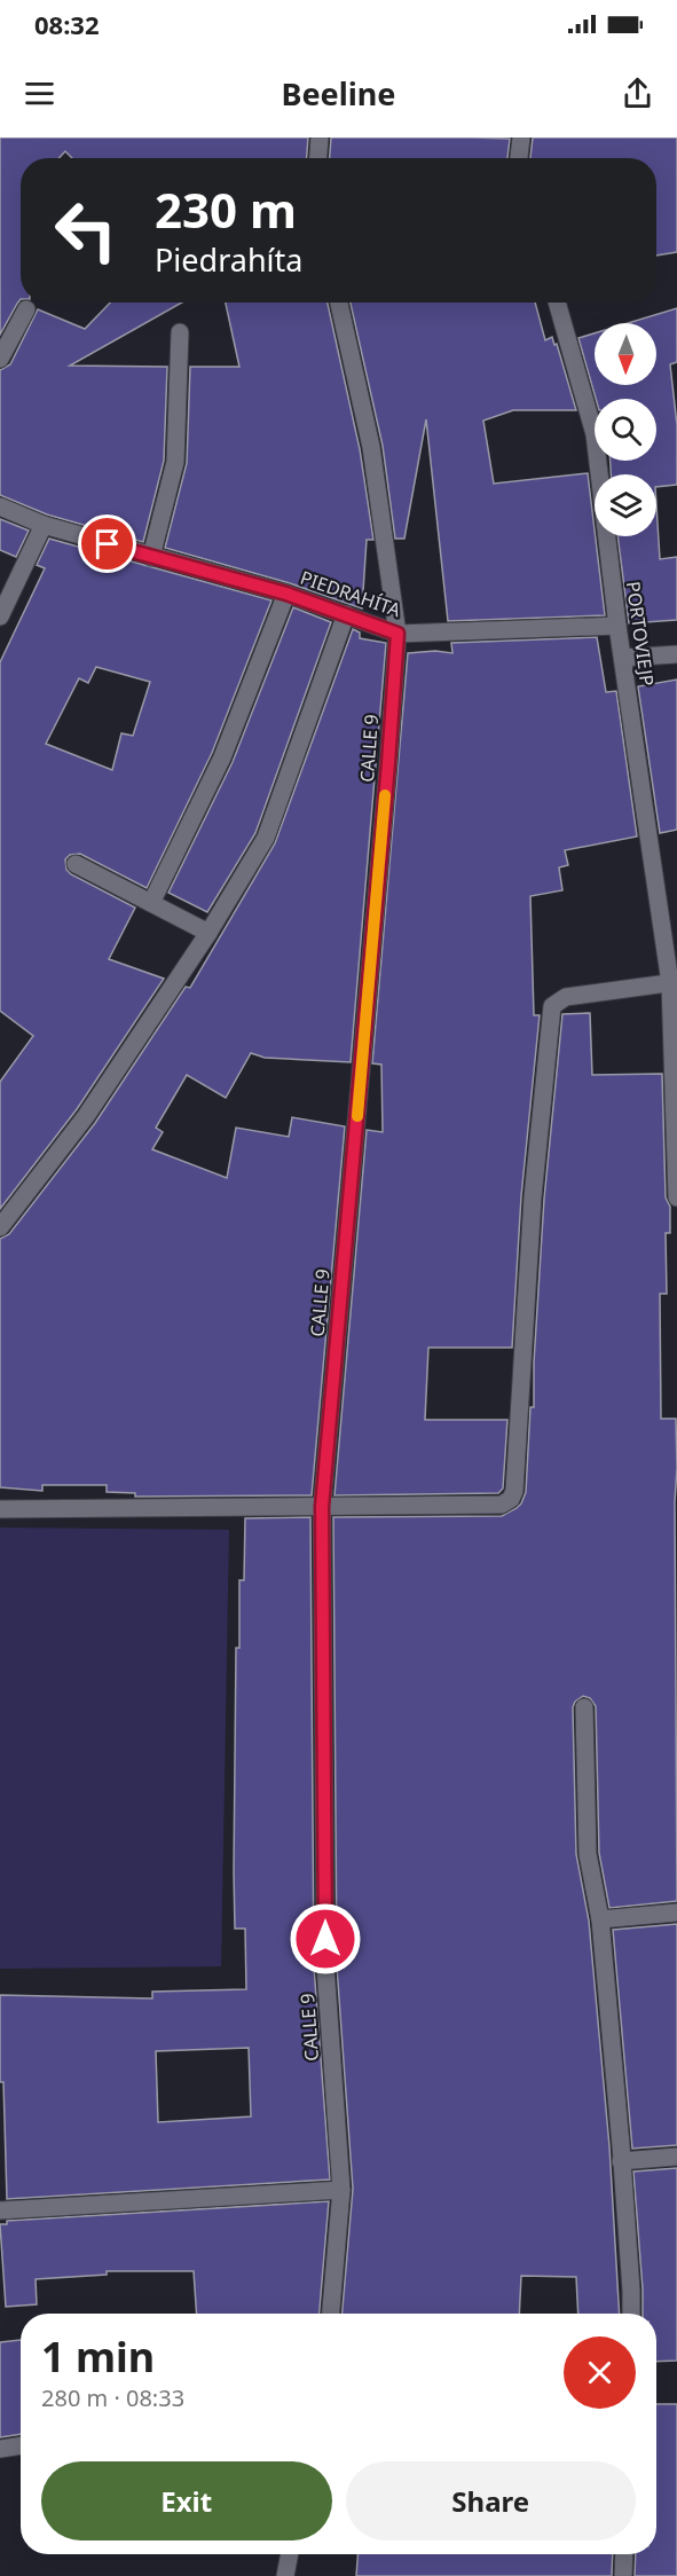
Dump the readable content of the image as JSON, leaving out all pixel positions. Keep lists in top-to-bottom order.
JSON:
{
  "streets": {
    "street": ["PIEDRAHÍTA", "PORTOVIEJP", "CALLE 9"]
  },
  "crossings": [
    ["PIEDRAHÍTA", "PORTOVIEJP"],
    ["PIEDRAHÍTA", "CALLE 9"]
  ],
  "north": "bottom",
  "page": {
    "status": "08:32",
    "header": "Beeline",
    "turn": ["230 m", "Piedrahíta"],
    "heading": ["1 min", "280 m · 08:33"],
    "buttons": ["Exit", "Share"]
  }
}
